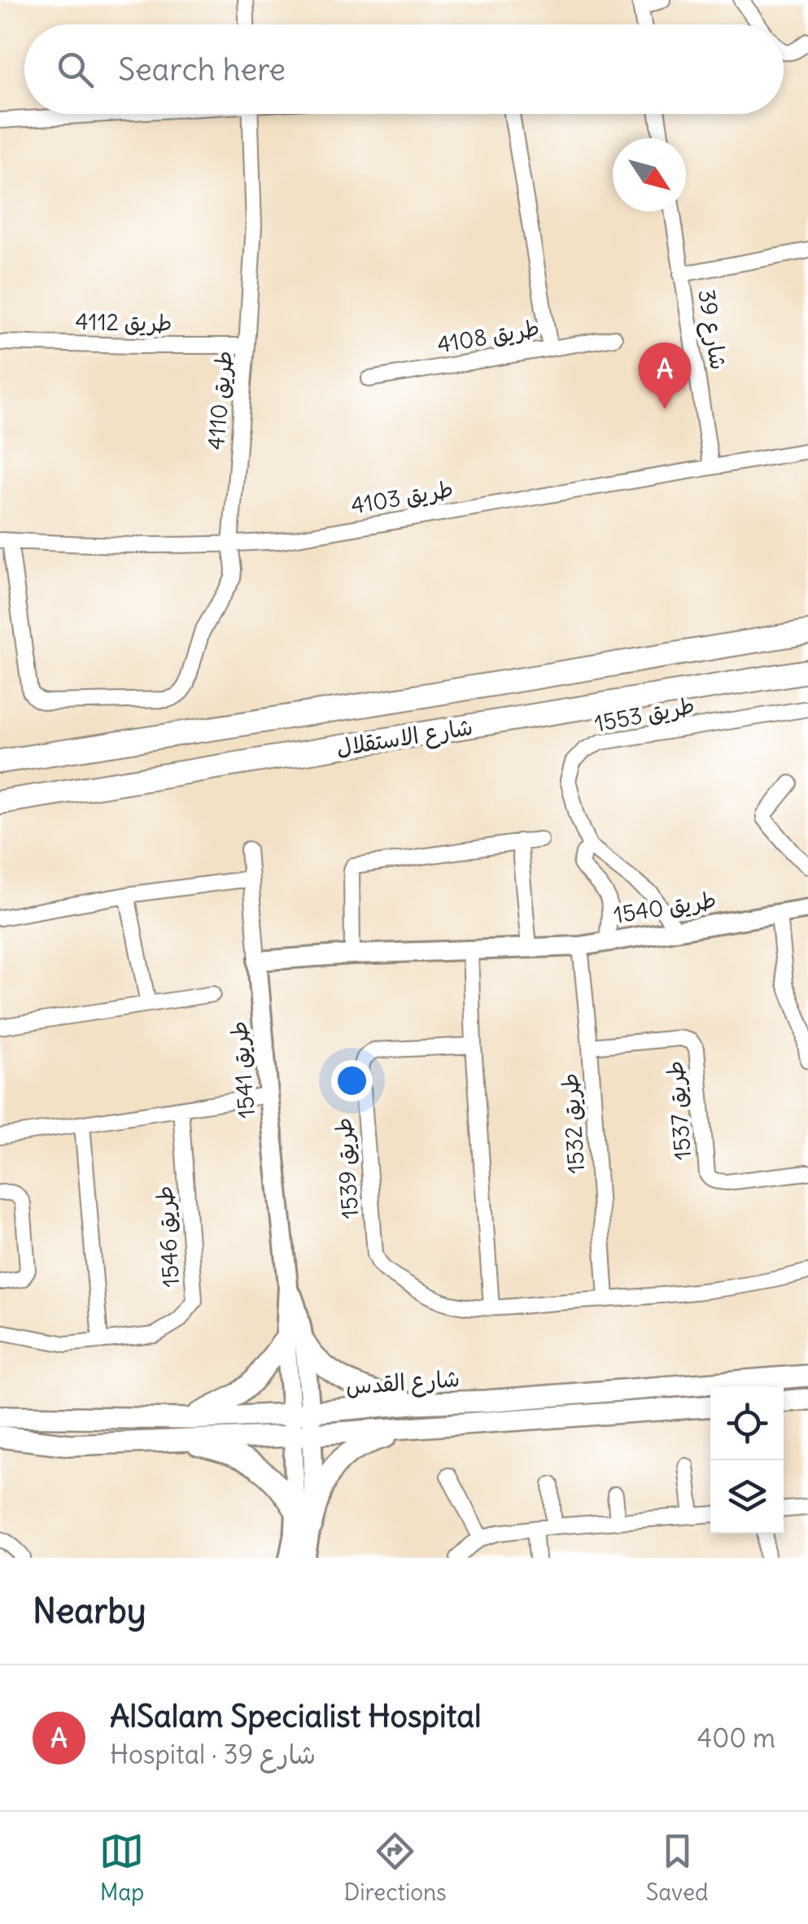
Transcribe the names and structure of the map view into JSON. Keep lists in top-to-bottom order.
{
  "streets": {
    "main road": ["شارع الاستقلال", "شارع القدس"],
    "street": [
      "طريق 4112",
      "شارع 39",
      "طريق 4108",
      "طريق 4110",
      "طريق 4103",
      "طريق 1553",
      "طريق 1540",
      "طريق 1541",
      "طريق 1537",
      "طريق 1532",
      "طريق 1539",
      "طريق 1546"
    ]
  },
  "crossings": [
    ["طريق 4112", "طريق 4110"],
    ["شارع 39", "طريق 4103"],
    ["طريق 4110", "طريق 4103"],
    ["طريق 1553", "طريق 1540"],
    ["طريق 1540", "طريق 1541"],
    ["طريق 1540", "طريق 1532"],
    ["طريق 1541", "شارع القدس"],
    ["طريق 1537", "طريق 1532"],
    ["طريق 1532", "طريق 1539"]
  ],
  "north": "bottom right",
  "page": {
    "search": "Search here",
    "pins": "A",
    "heading": "Nearby",
    "list": [
      {
        "mark": "A",
        "name": "AlSalam Specialist Hospital",
        "note": "Hospital · شارع 39",
        "value": "400 m"
      }
    ],
    "nav": ["Map", "Directions", "Saved"]
  }
}
